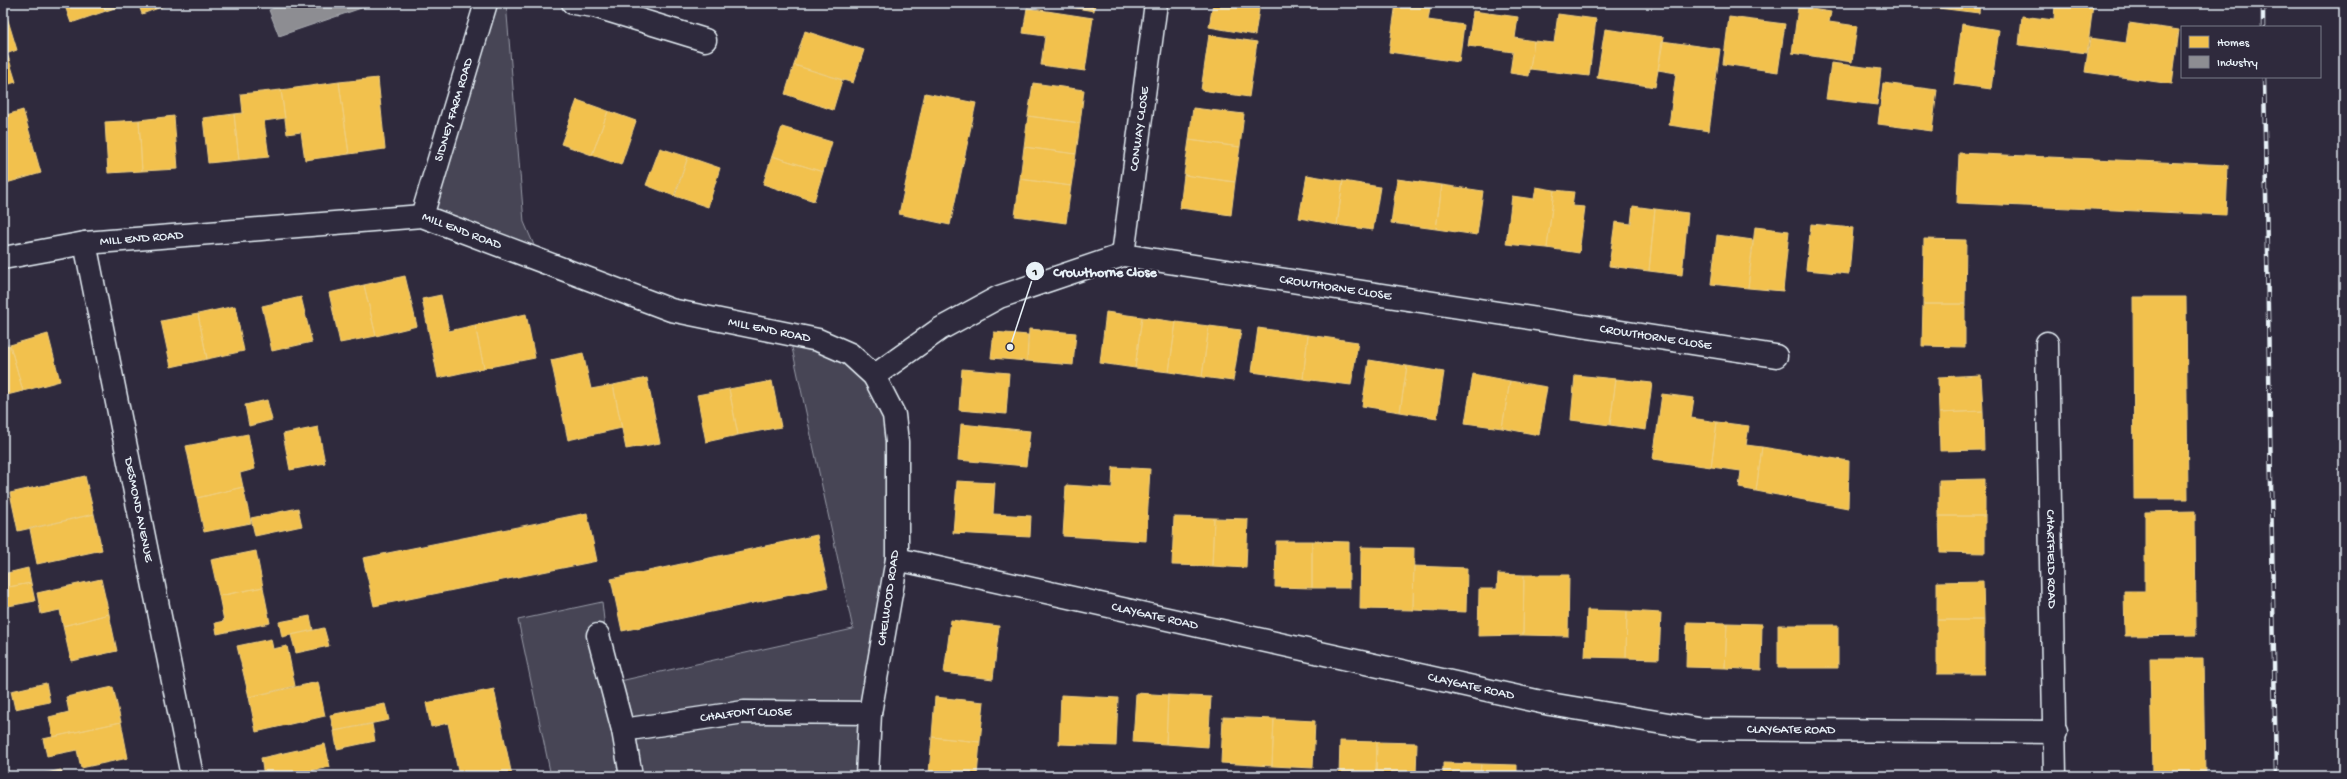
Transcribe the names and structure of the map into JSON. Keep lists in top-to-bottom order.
{
  "streets": {
    "street": [
      "SIDNEY FARM ROAD",
      "CONWAY CLOSE",
      "MILL END ROAD",
      "CROWTHORNE CLOSE",
      "DESMOND AVENUE",
      "CHARTFIELD ROAD",
      "CHELWOOD ROAD",
      "CLAYGATE ROAD",
      "CHALFONT CLOSE"
    ]
  },
  "crossings": [
    ["SIDNEY FARM ROAD", "MILL END ROAD"],
    ["CONWAY CLOSE", "CROWTHORNE CLOSE"],
    ["MILL END ROAD", "CROWTHORNE CLOSE"],
    ["MILL END ROAD", "DESMOND AVENUE"],
    ["MILL END ROAD", "CHELWOOD ROAD"],
    ["CROWTHORNE CLOSE", "CHELWOOD ROAD"],
    ["CHARTFIELD ROAD", "CLAYGATE ROAD"],
    ["CHELWOOD ROAD", "CLAYGATE ROAD"],
    ["CHELWOOD ROAD", "CHALFONT CLOSE"]
  ],
  "places": ["Crowthorne Close"],
  "legend": ["Homes", "Industry"]
}
